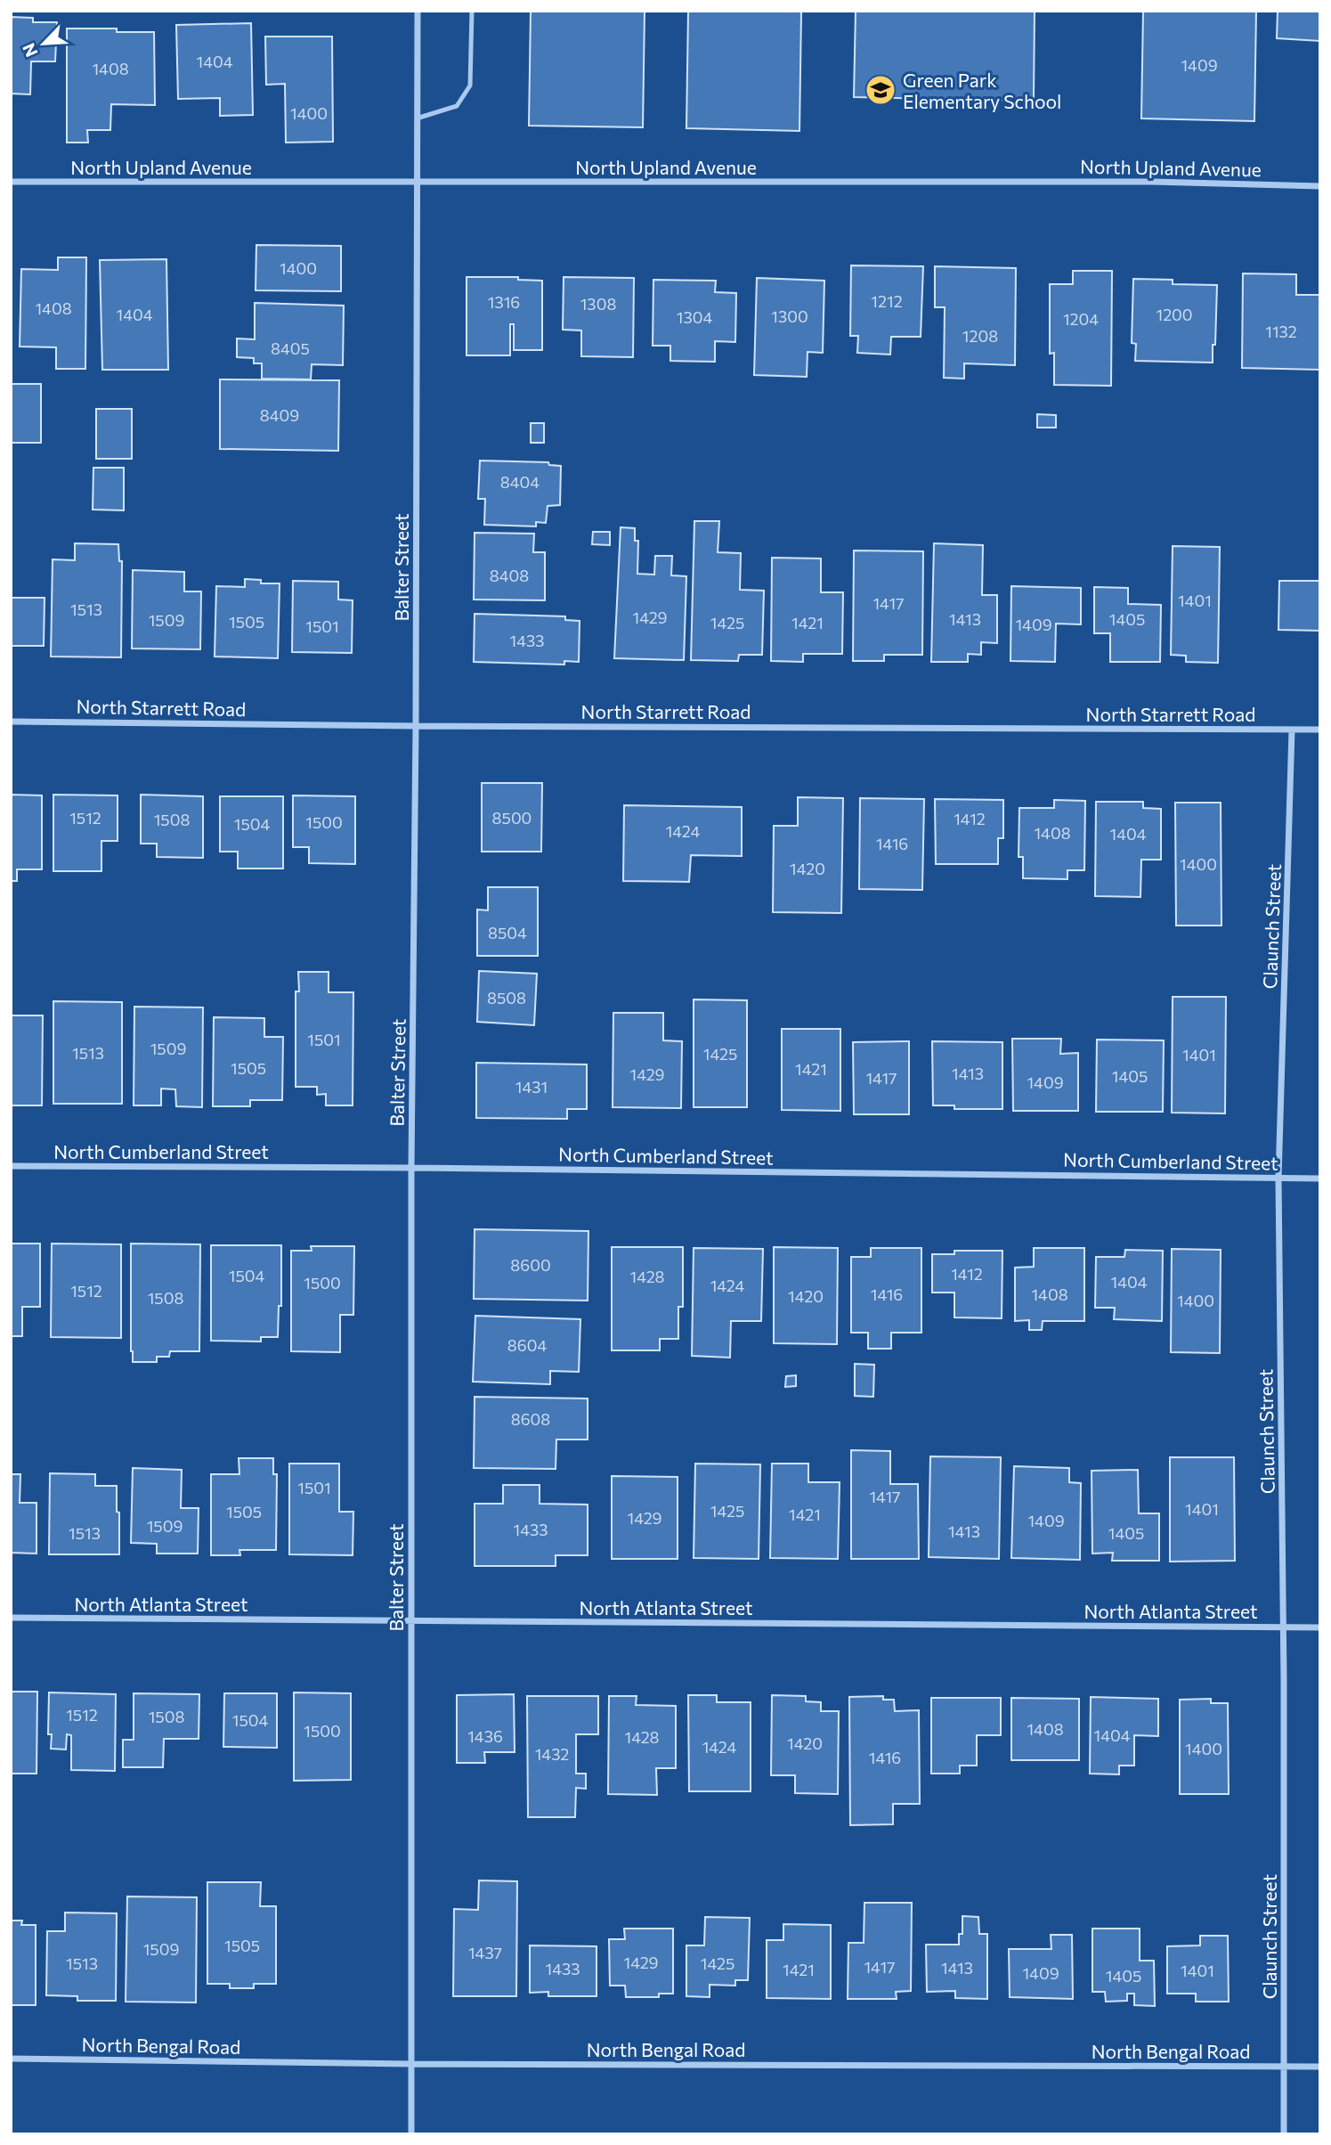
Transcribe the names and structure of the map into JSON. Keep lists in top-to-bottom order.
{
  "streets": {
    "street": [
      "North Upland Avenue",
      "Balter Street",
      "North Starrett Road",
      "Claunch Street",
      "North Cumberland Street",
      "North Atlanta Street",
      "North Bengal Road"
    ]
  },
  "crossings": [
    ["North Upland Avenue", "Balter Street"],
    ["Balter Street", "North Starrett Road"],
    ["Balter Street", "North Cumberland Street"],
    ["Balter Street", "North Atlanta Street"],
    ["Balter Street", "North Bengal Road"],
    ["North Starrett Road", "Claunch Street"],
    ["Claunch Street", "North Cumberland Street"],
    ["Claunch Street", "North Atlanta Street"],
    ["Claunch Street", "North Bengal Road"]
  ],
  "places": {
    "school or university": ["Green Park Elementary School"]
  },
  "house_numbers": [
    "1404",
    "1409",
    "1408",
    "1400",
    "1400",
    "1212",
    "1316",
    "1308",
    "1408",
    "1404",
    "1200",
    "1300",
    "1304",
    "1204",
    "1132",
    "1208",
    "8405",
    "8409",
    "8404",
    "8408",
    "1401",
    "1417",
    "1513",
    "1429",
    "1413",
    "1405",
    "1509",
    "1505",
    "1425",
    "1421",
    "1409",
    "1501",
    "1433",
    "1512",
    "8500",
    "1412",
    "1508",
    "1500",
    "1504",
    "1424",
    "1408",
    "1404",
    "1416",
    "1400",
    "1420",
    "8504",
    "8508",
    "1501",
    "1509",
    "1513",
    "1425",
    "1401",
    "1505",
    "1421",
    "1413",
    "1429",
    "1405",
    "1417",
    "1409",
    "1431",
    "8600",
    "1412",
    "1504",
    "1428",
    "1404",
    "1500",
    "1424",
    "1512",
    "1416",
    "1408",
    "1420",
    "1508",
    "1400",
    "8604",
    "8608",
    "1501",
    "1417",
    "1401",
    "1425",
    "1505",
    "1421",
    "1429",
    "1409",
    "1509",
    "1433",
    "1413",
    "1513",
    "1405",
    "1512",
    "1508",
    "1504",
    "1408",
    "1500",
    "1404",
    "1436",
    "1428",
    "1420",
    "1424",
    "1400",
    "1432",
    "1416",
    "1505",
    "1509",
    "1437",
    "1429",
    "1513",
    "1425",
    "1417",
    "1413",
    "1433",
    "1421",
    "1401",
    "1409",
    "1405"
  ],
  "north": "bottom left"
}
